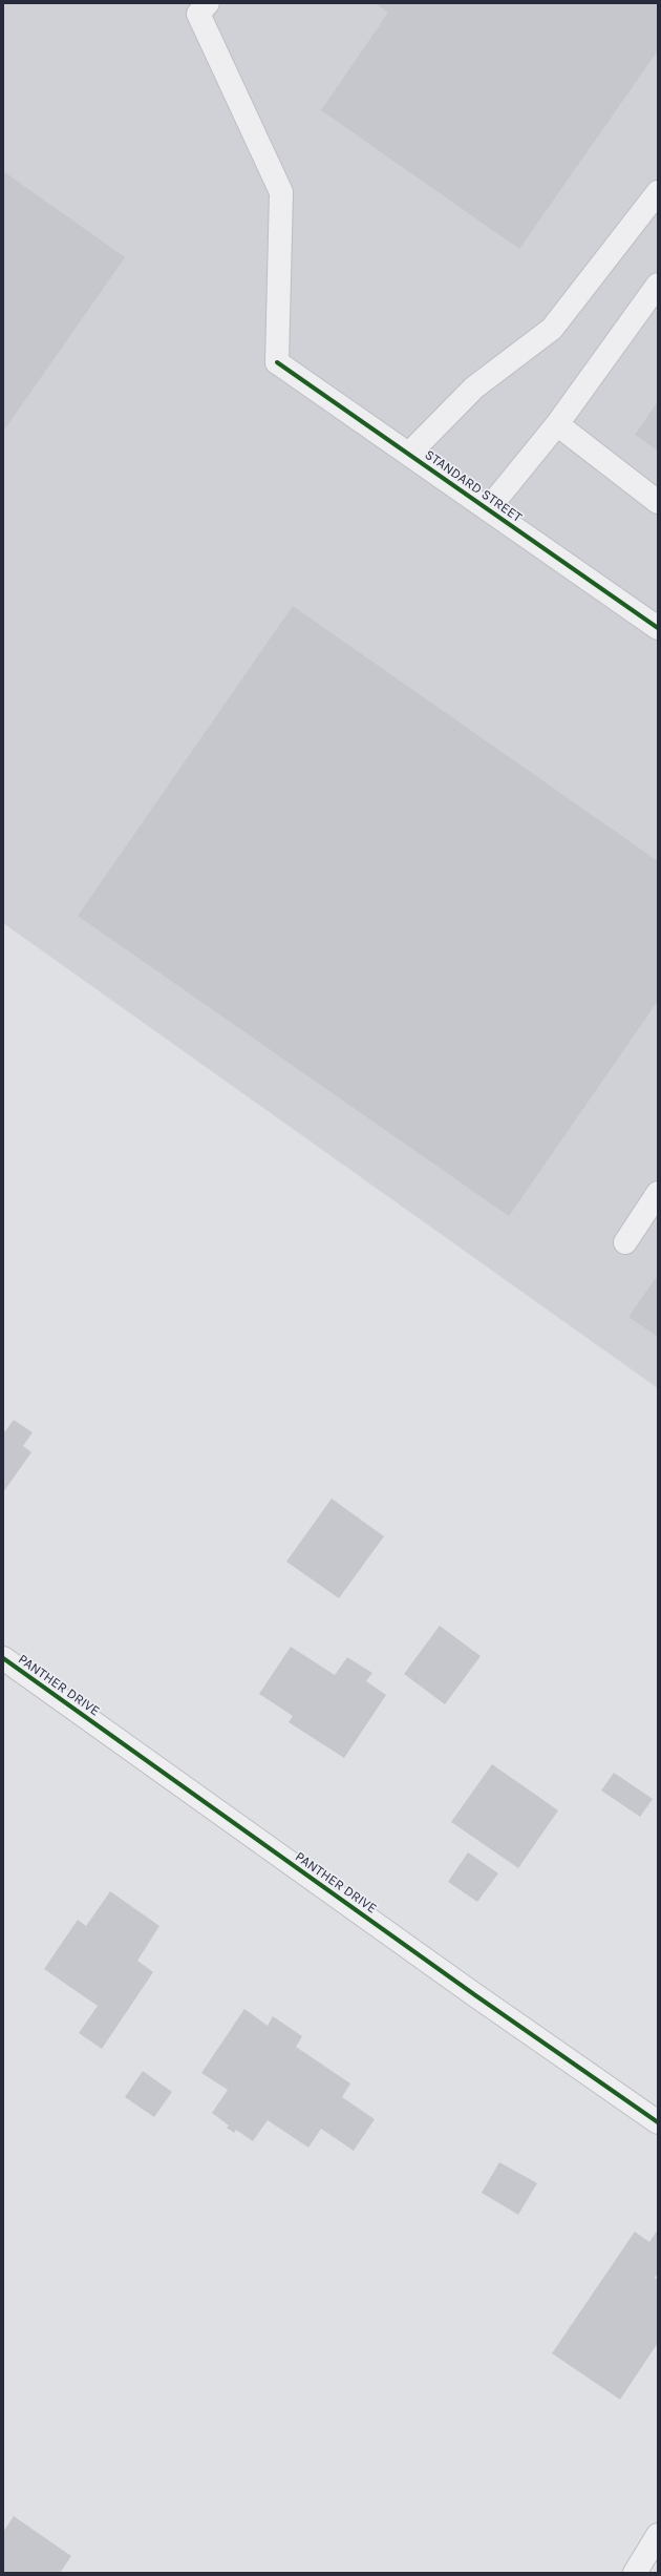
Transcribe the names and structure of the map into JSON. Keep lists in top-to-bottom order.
{
  "streets": {
    "street": ["STANDARD STREET", "PANTHER DRIVE"]
  }
}
